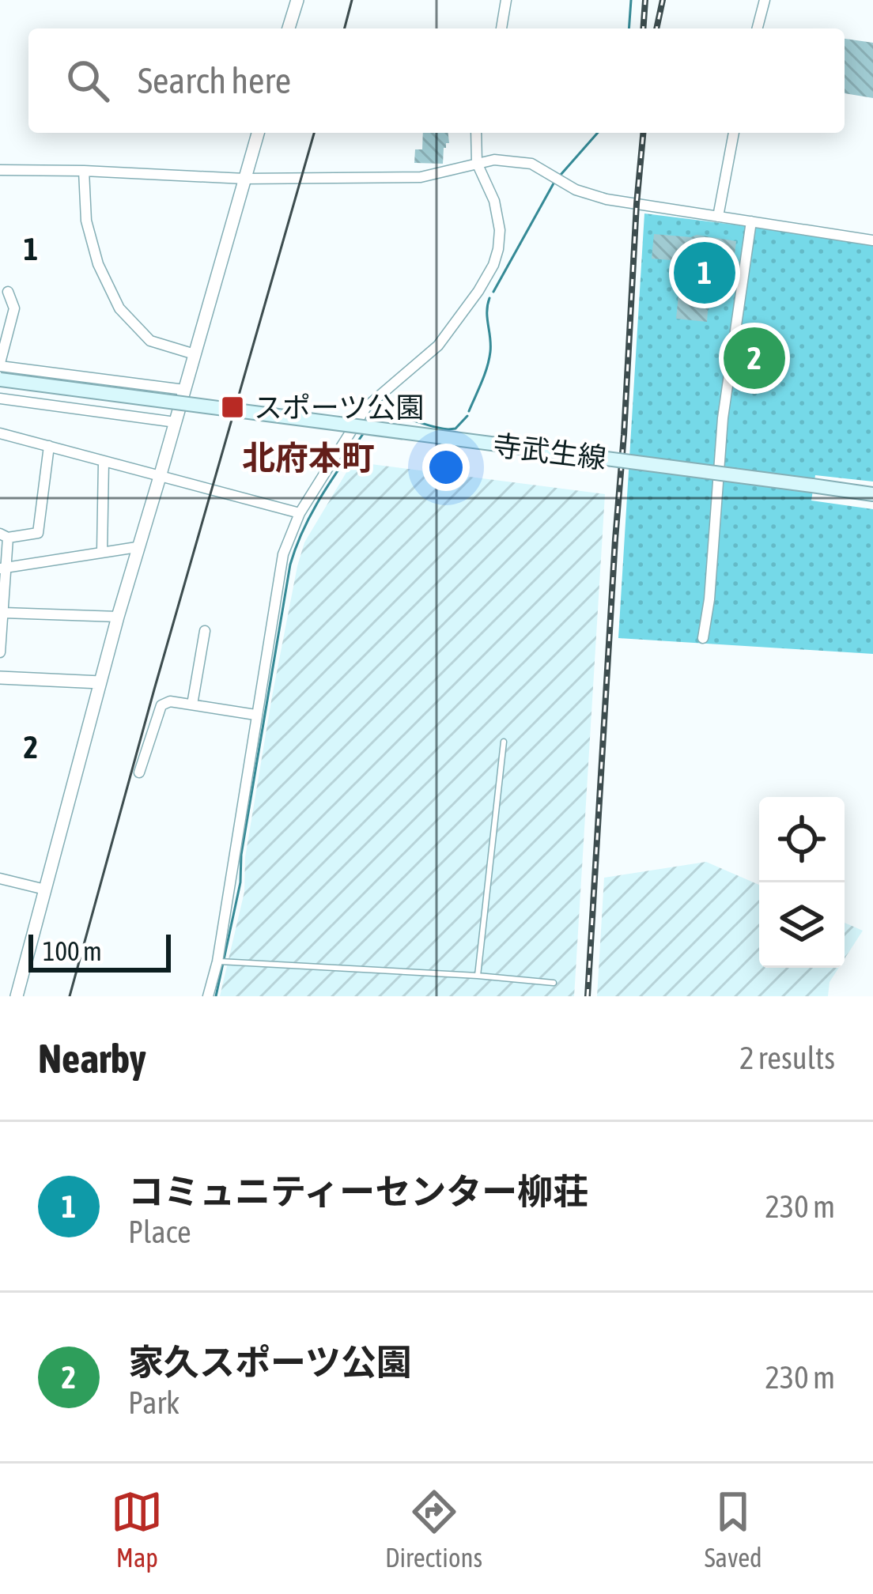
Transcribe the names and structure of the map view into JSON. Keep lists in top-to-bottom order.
{
  "streets": {
    "main road": ["寺武生線"]
  },
  "districts": ["北府本町"],
  "places": {
    "transit": ["スポーツ公園"]
  },
  "scale_bar": "100 m",
  "page": {
    "search": "Search here",
    "pins": ["1", "2"],
    "scale": "100 m",
    "heading": ["Nearby", "2 results"],
    "list": [
      {
        "mark": "1",
        "name": "コミュニティーセンター柳荘",
        "note": "Place",
        "value": "230 m"
      },
      {
        "mark": "2",
        "name": "家久スポーツ公園",
        "note": "Park",
        "value": "230 m"
      }
    ],
    "nav": ["Map", "Directions", "Saved"]
  },
  "grid": {
    "rows": ["1", "2"]
  }
}
